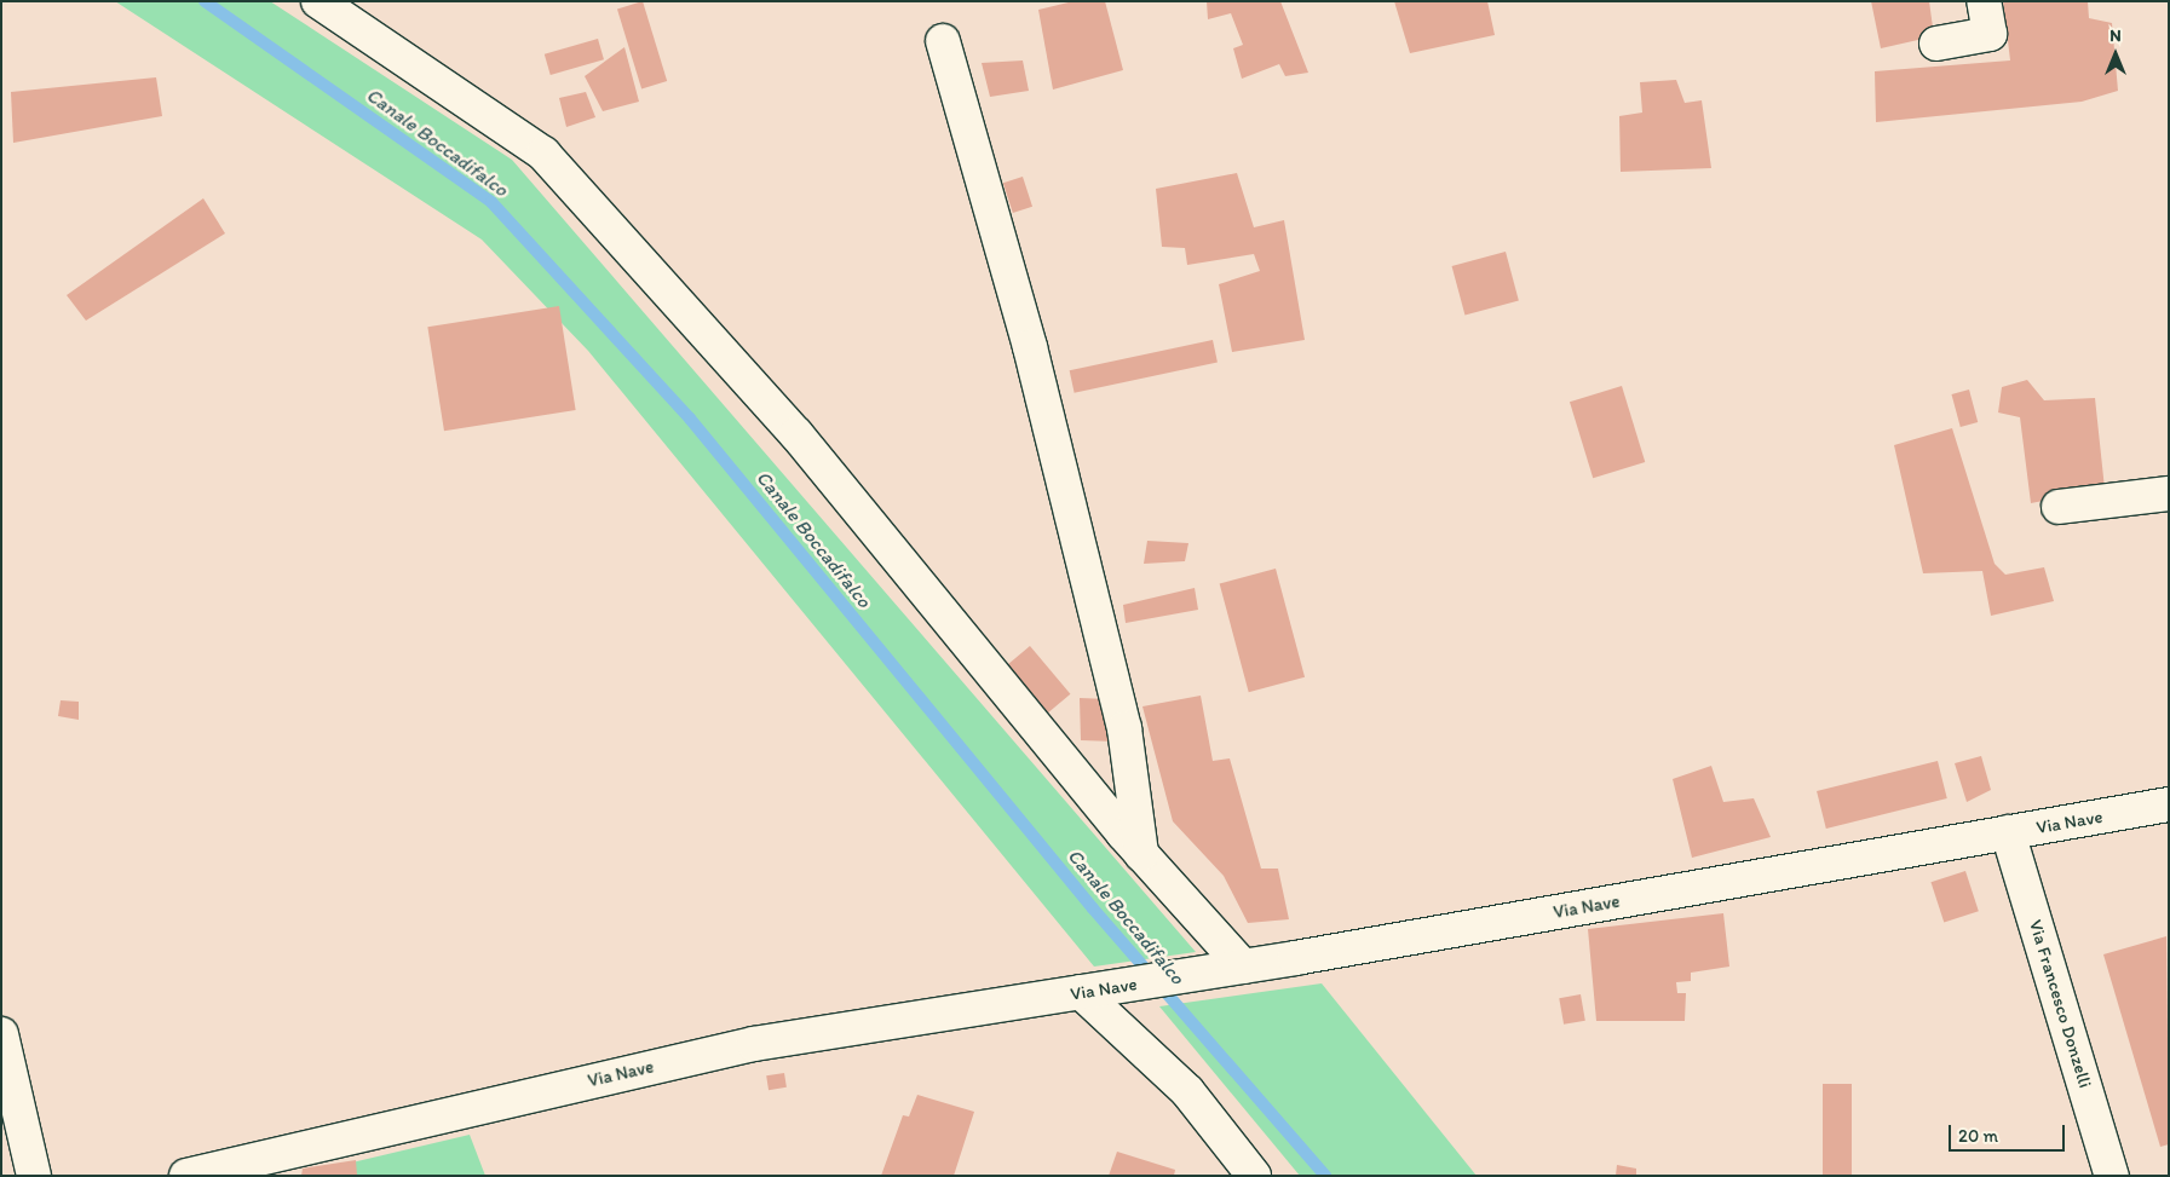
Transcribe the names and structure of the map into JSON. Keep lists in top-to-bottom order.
{
  "streets": {
    "street": ["Via Nave", "Via Francesco Donzelli"]
  },
  "crossings": [
    ["Via Nave", "Via Francesco Donzelli"]
  ],
  "water": ["Canale Boccadifalco"],
  "scale_bar": "20 m",
  "north": "top"
}
